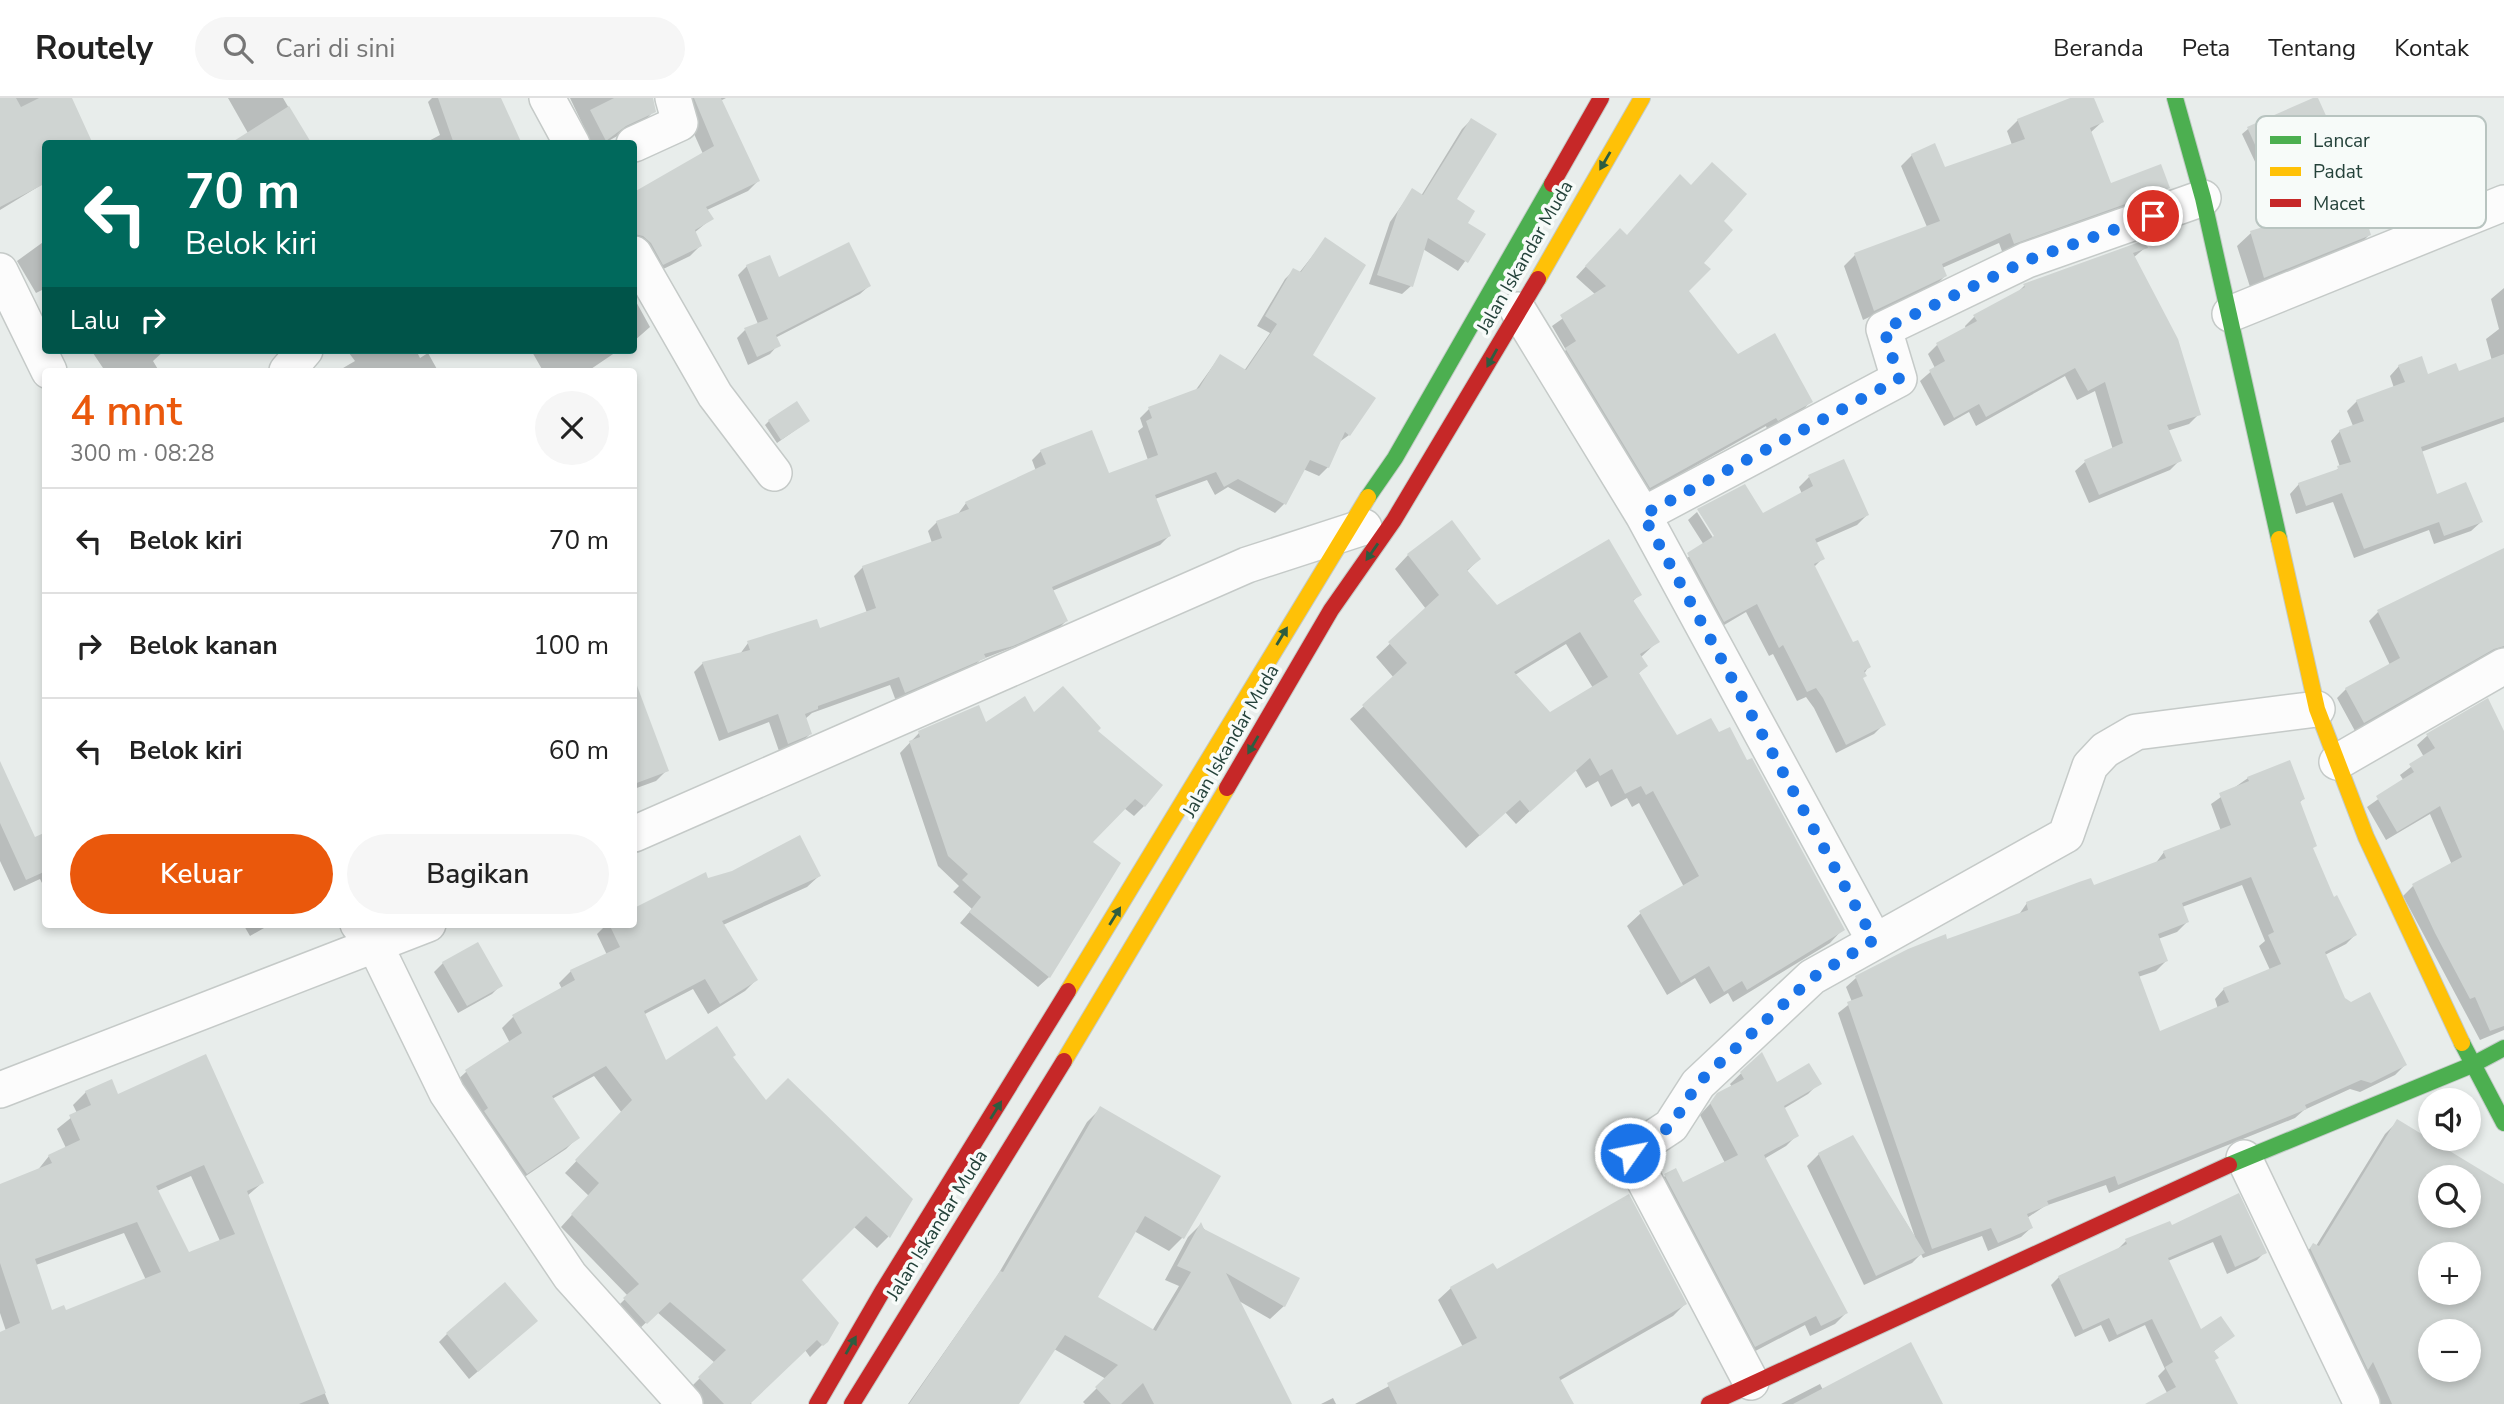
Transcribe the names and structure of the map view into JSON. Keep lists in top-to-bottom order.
{
  "streets": {
    "main road": ["Jalan Iskandar Muda"]
  },
  "legend": ["Lancar", "Padat", "Macet"],
  "page": {
    "header": "Routely",
    "search": "Cari di sini",
    "nav": [
      "Beranda",
      "Peta",
      "Tentang",
      "Kontak"
    ],
    "turn": ["70 m", "Belok kiri"],
    "then": "Lalu",
    "heading": ["4 mnt", "300 m · 08:28"],
    "list": [
      {
        "name": "Belok kiri",
        "value": "70 m"
      },
      {
        "name": "Belok kanan",
        "value": "100 m"
      },
      {
        "name": "Belok kiri",
        "value": "60 m"
      }
    ],
    "buttons": ["Keluar", "Bagikan"],
    "map_buttons": ["+", "−"]
  }
}
